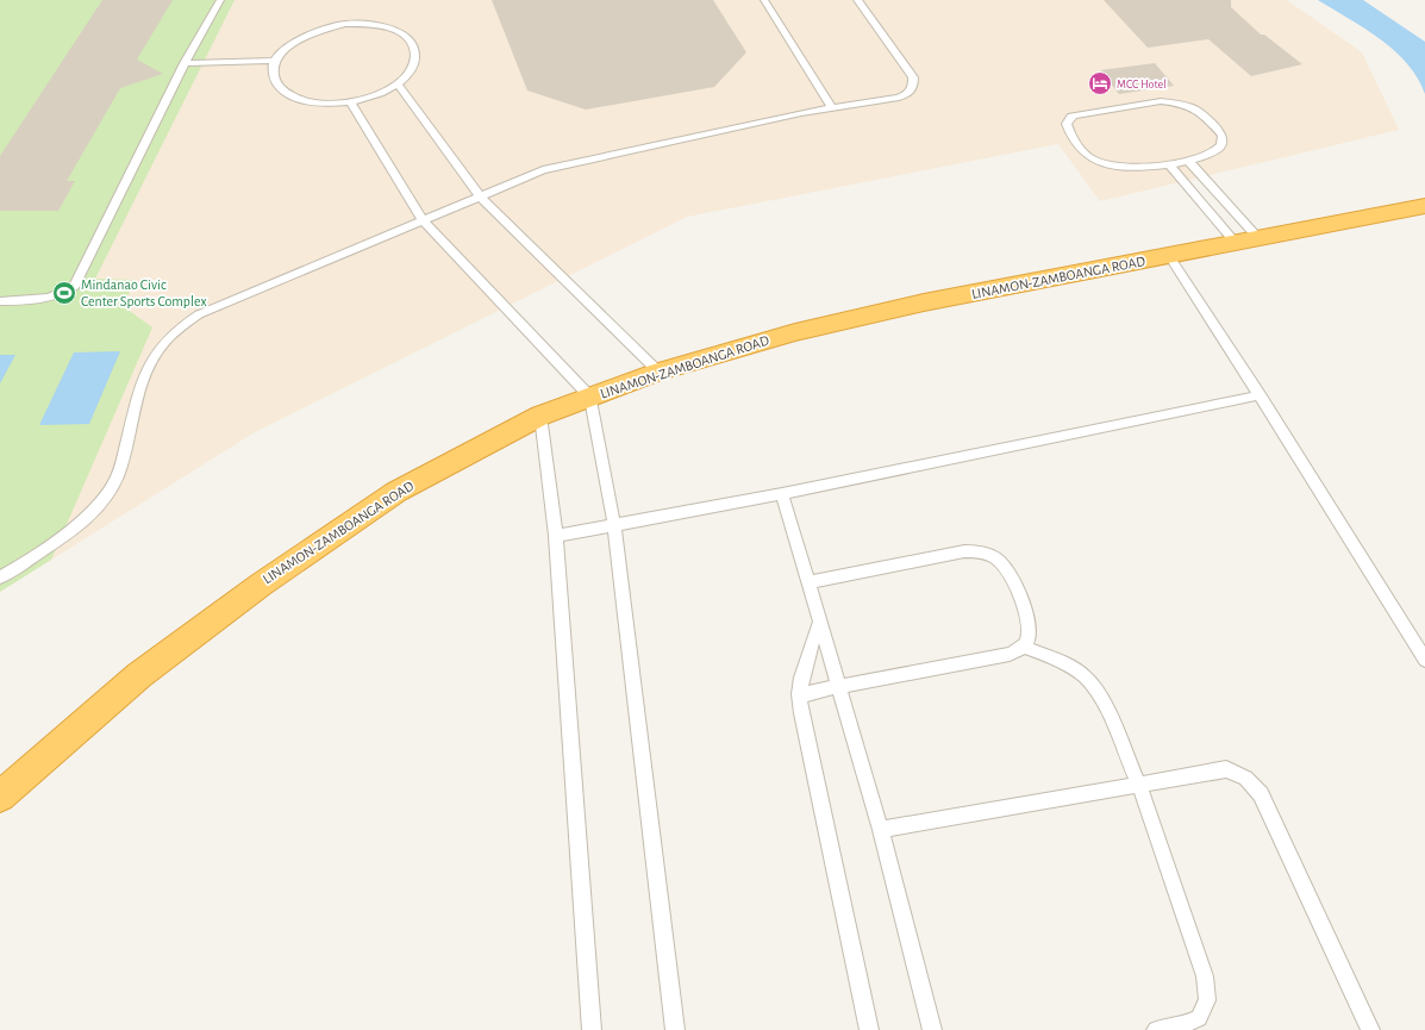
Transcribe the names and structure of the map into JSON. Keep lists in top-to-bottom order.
{
  "streets": {
    "highway": ["LINAMON-ZAMBOANGA ROAD"]
  },
  "places": {
    "hotel": ["MCC Hotel"],
    "sports": ["Mindanao Civic Center Sports Complex"]
  }
}
